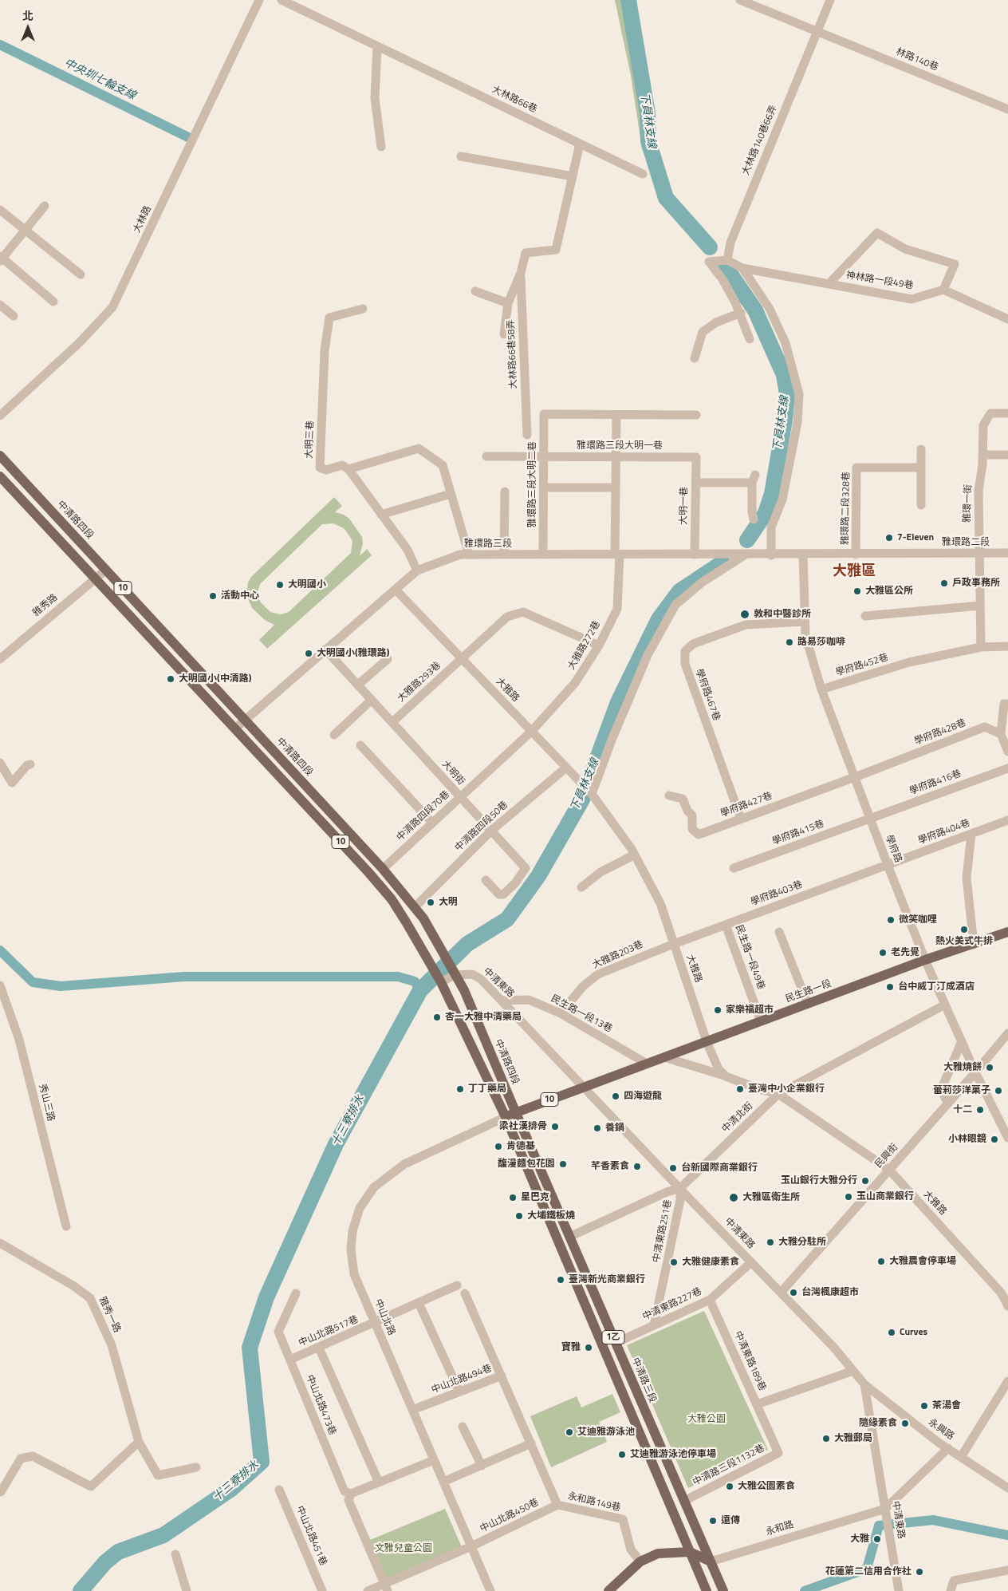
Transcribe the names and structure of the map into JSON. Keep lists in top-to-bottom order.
{
  "streets": {
    "main road": [
      "中清路四段",
      "10",
      "民生路一段",
      "1乙",
      "中清路三段"
    ],
    "street": [
      "林路140巷",
      "大林路66巷",
      "大林路140巷66弄",
      "大林路",
      "神林路一段49巷",
      "大林路66巷58弄",
      "大明三巷",
      "雅環路三段大明一巷",
      "雅環路三段大明二巷",
      "雅環一街",
      "大明一巷",
      "雅環路二段328巷",
      "雅環路二段",
      "雅環路三段",
      "雅秀路",
      "大雅路272巷",
      "學府路452巷",
      "大雅路293巷",
      "大雅路",
      "學府路467巷",
      "學府路428巷",
      "大明街",
      "學府路416巷",
      "學府路427巷",
      "中清路四段70巷",
      "中清路四段50巷",
      "學府路404巷",
      "學府路415巷",
      "學府路",
      "學府路403巷",
      "大雅路203巷",
      "民生路一段49巷",
      "中清東路",
      "民生路一段13巷",
      "秀山三路",
      "中清北街",
      "民興街",
      "中清東路251巷",
      "中清東路227巷",
      "雅秀一路",
      "中山北路",
      "中山北路517巷",
      "中清東路189巷",
      "中山北路494巷",
      "中山北路473巷",
      "永興路",
      "中清路三段1132巷",
      "永和路149巷",
      "中山北路450巷",
      "永和路",
      "中山北路451巷"
    ]
  },
  "crossings": [
    ["林路140巷", "大林路140巷66弄"],
    ["大林路66巷", "大林路66巷58弄"],
    ["雅環路三段大明一巷", "雅環路三段大明二巷"],
    ["雅環路三段大明一巷", "大明一巷"],
    ["雅環路三段大明二巷", "雅環路三段"],
    ["雅環一街", "雅環路二段"],
    ["雅環一街", "學府路452巷"],
    ["大明一巷", "雅環路三段"],
    ["雅環路二段328巷", "雅環路二段"],
    ["中清路四段", "雅環路三段"],
    ["中清路四段", "雅秀路"],
    ["中清路四段", "中清路四段70巷"],
    ["中清路四段", "中清路四段50巷"],
    ["中清路四段", "中清東路"],
    ["中清路四段", "民生路一段"],
    ["中清路四段", "中清路三段"],
    ["雅環路二段", "雅環路三段"],
    ["雅環路二段", "學府路"],
    ["雅環路三段", "10"],
    ["雅環路三段", "大雅路272巷"],
    ["雅環路三段", "大雅路"],
    ["雅環路三段", "大明街"],
    ["雅環路三段", "學府路"],
    ["10", "雅秀路"],
    ["10", "中清東路"],
    ["10", "民生路一段"],
    ["10", "中山北路"],
    ["10", "1乙"],
    ["大雅路272巷", "大雅路293巷"],
    ["大雅路272巷", "大雅路"],
    ["大雅路272巷", "中清路四段70巷"],
    ["學府路452巷", "學府路"],
    ["大雅路293巷", "大雅路"],
    ["大雅路293巷", "大明街"],
    ["大雅路", "中清路四段70巷"],
    ["大雅路", "中清路四段50巷"],
    ["大雅路", "學府路403巷"],
    ["大雅路", "大雅路203巷"],
    ["大雅路", "民生路一段"],
    ["大雅路", "中清北街"],
    ["大雅路", "民興街"],
    ["學府路467巷", "學府路427巷"],
    ["學府路467巷", "學府路"],
    ["學府路428巷", "學府路427巷"],
    ["學府路428巷", "學府路"],
    ["大明街", "中清路四段70巷"],
    ["大明街", "中清路四段50巷"],
    ["學府路416巷", "學府路415巷"],
    ["學府路416巷", "學府路"],
    ["學府路427巷", "學府路"],
    ["學府路404巷", "學府路"],
    ["學府路404巷", "學府路403巷"],
    ["學府路415巷", "學府路"],
    ["學府路", "學府路403巷"],
    ["學府路", "民生路一段"],
    ["學府路", "中清北街"],
    ["學府路", "民興街"],
    ["學府路403巷", "大雅路203巷"],
    ["學府路403巷", "民生路一段49巷"],
    ["大雅路203巷", "民生路一段13巷"],
    ["民生路一段49巷", "民生路一段"],
    ["中清東路", "民生路一段"],
    ["中清東路", "民生路一段13巷"],
    ["中清東路", "中清北街"],
    ["中清東路", "民興街"],
    ["中清東路", "中清東路251巷"],
    ["中清東路", "中清東路227巷"],
    ["中清東路", "中清東路189巷"],
    ["中清東路", "永興路"],
    ["中清東路", "永和路"],
    ["民生路一段", "民生路一段13巷"],
    ["民生路一段", "中山北路"],
    ["民生路一段", "1乙"],
    ["民生路一段", "中清路三段"],
    ["中清北街", "中清東路251巷"],
    ["中清北街", "中清路三段"],
    ["中清東路251巷", "中清東路227巷"],
    ["中清東路227巷", "中清東路189巷"],
    ["中清東路227巷", "中清路三段"],
    ["中山北路", "中山北路517巷"],
    ["中山北路", "1乙"],
    ["中山北路", "中山北路494巷"],
    ["中山北路", "中山北路450巷"],
    ["中山北路517巷", "中山北路473巷"],
    ["中清東路189巷", "中清路三段1132巷"],
    ["中山北路494巷", "永和路149巷"],
    ["中清路三段", "中清路三段1132巷"],
    ["中清路三段", "永和路"],
    ["永興路", "永和路"],
    ["永和路149巷", "中山北路450巷"]
  ],
  "districts": ["大雅區"],
  "water": ["中央圳七輪支線", "下員林支線", "十三寮排水"],
  "parks": ["大雅公園", "文雅兒童公園"],
  "places": [
    "7-Eleven",
    "戶政事務所",
    "大明國小",
    "大雅區公所",
    "活動中心",
    "敦和中醫診所",
    "路易莎咖啡",
    "大明國小(雅環路)",
    "大明國小(中清路)",
    "大明",
    "微笑咖哩",
    "熱火美式牛排",
    "老先覺",
    "台中威丁汀成酒店",
    "家樂福超市",
    "杏一大雅中清藥局",
    "大雅燒餅",
    "丁丁藥局",
    "臺灣中小企業銀行",
    "蕾莉莎洋菓子",
    "四海遊龍",
    "十二",
    "梁社漢排骨",
    "養鍋",
    "小林眼鏡",
    "肯德基",
    "馥漫麵包花園",
    "芊香素食",
    "台新國際商業銀行",
    "玉山銀行大雅分行",
    "玉山商業銀行",
    "星巴克",
    "大雅區衛生所",
    "大埔鐵板燒",
    "大雅分駐所",
    "大雅農會停車場",
    "大雅健康素食",
    "臺灣新光商業銀行",
    "台灣楓康超市",
    "Curves",
    "寶雅",
    "茶湯會",
    "隨緣素食",
    "艾迪雅游泳池",
    "大雅郵局",
    "艾迪雅游泳池停車場",
    "大雅公園素食",
    "遠傳",
    "大雅",
    "花蓮第二信用合作社"
  ],
  "north": "top"
}
